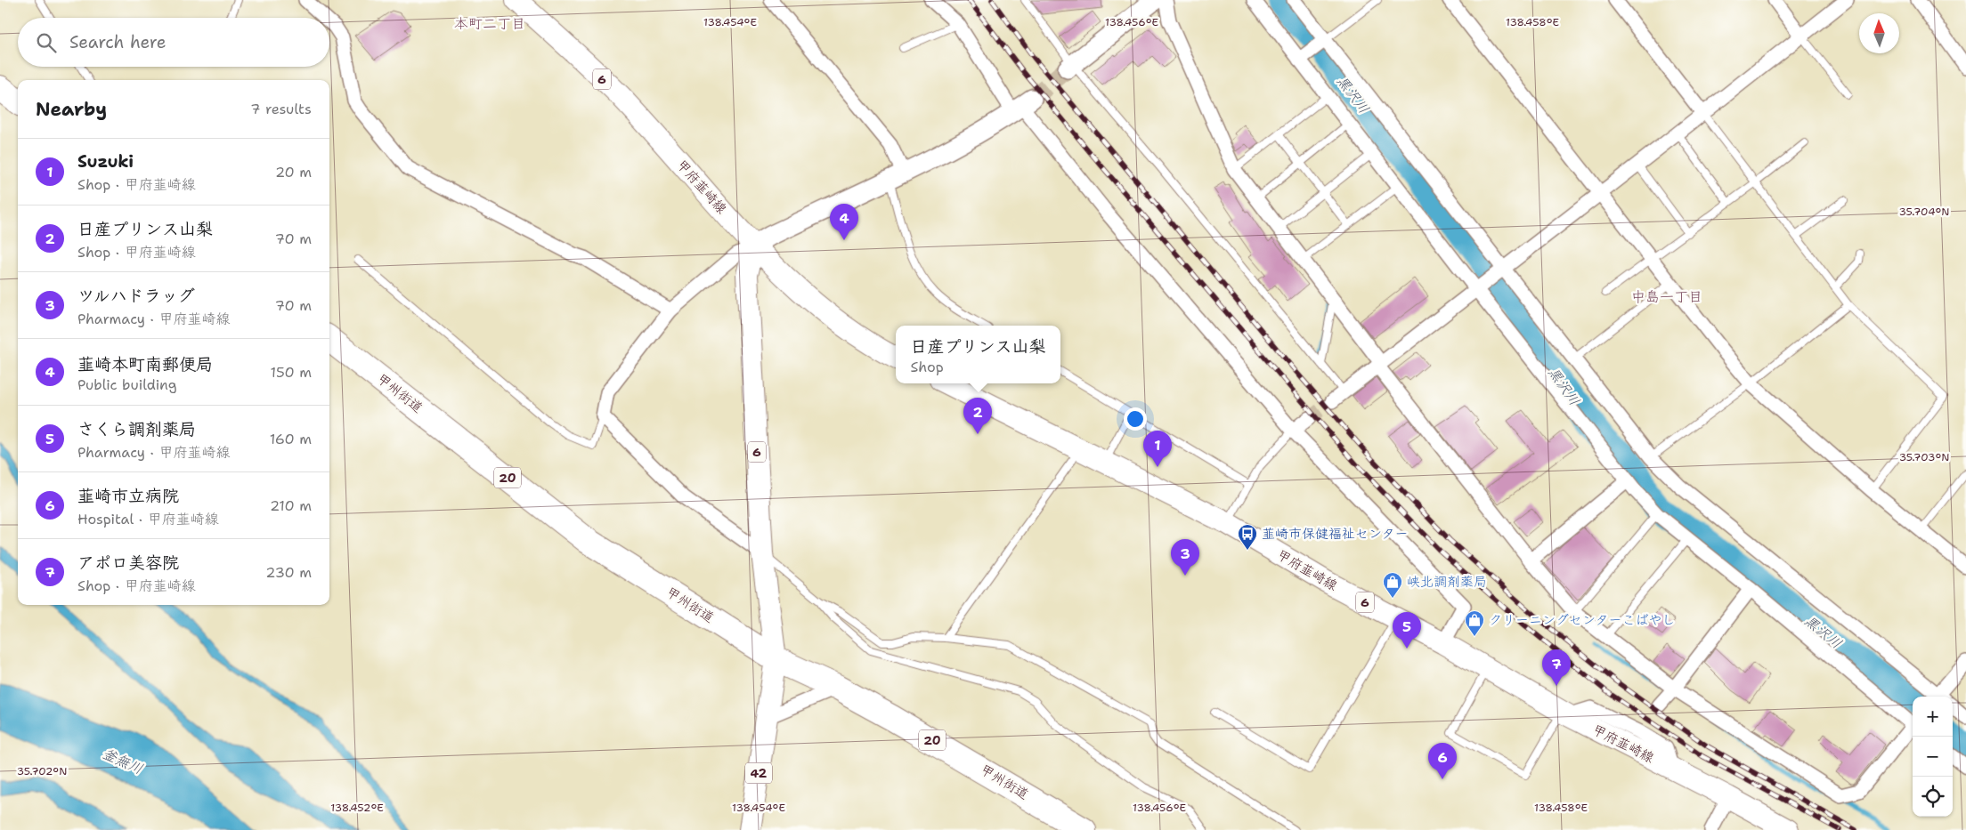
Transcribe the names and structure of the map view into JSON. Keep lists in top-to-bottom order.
{
  "streets": {
    "highway": ["甲州街道", "20"],
    "main road": ["6", "甲府韮崎線", "42"]
  },
  "crossings": [
    ["6", "甲府韮崎線"],
    ["6", "甲州街道"],
    ["6", "42"],
    ["甲州街道", "42"]
  ],
  "districts": ["本町二丁目", "中島一丁目"],
  "water": ["黒沢川", "釜無川"],
  "places": {
    "bus stop": ["韮崎市保健福祉センター"],
    "shop": ["峡北調剤薬局", "クリーニングセンターこばやし"]
  },
  "north": "top",
  "page": {
    "search": "Search here",
    "heading": ["Nearby", "7 results"],
    "list": [
      {
        "mark": "1",
        "name": "Suzuki",
        "note": "Shop · 甲府韮崎線",
        "value": "20 m"
      },
      {
        "mark": "2",
        "name": "日産プリンス山梨",
        "note": "Shop · 甲府韮崎線",
        "value": "70 m"
      },
      {
        "mark": "3",
        "name": "ツルハドラッグ",
        "note": "Pharmacy · 甲府韮崎線",
        "value": "70 m"
      },
      {
        "mark": "4",
        "name": "韮崎本町南郵便局",
        "note": "Public building",
        "value": "150 m"
      },
      {
        "mark": "5",
        "name": "さくら調剤薬局",
        "note": "Pharmacy · 甲府韮崎線",
        "value": "160 m"
      },
      {
        "mark": "6",
        "name": "韮崎市立病院",
        "note": "Hospital · 甲府韮崎線",
        "value": "210 m"
      },
      {
        "mark": "7",
        "name": "アポロ美容院",
        "note": "Shop · 甲府韮崎線",
        "value": "230 m"
      }
    ],
    "pins": [
      "4",
      "2",
      "1",
      "3",
      "5",
      "7",
      "6"
    ],
    "popup": ["日産プリンス山梨", "Shop"],
    "map_buttons": ["+", "−"]
  },
  "coordinates": [
    "138.454°E",
    "138.456°E",
    "138.458°E",
    "35.704°N",
    "35.703°N",
    "35.702°N",
    "138.452°E"
  ]
}
